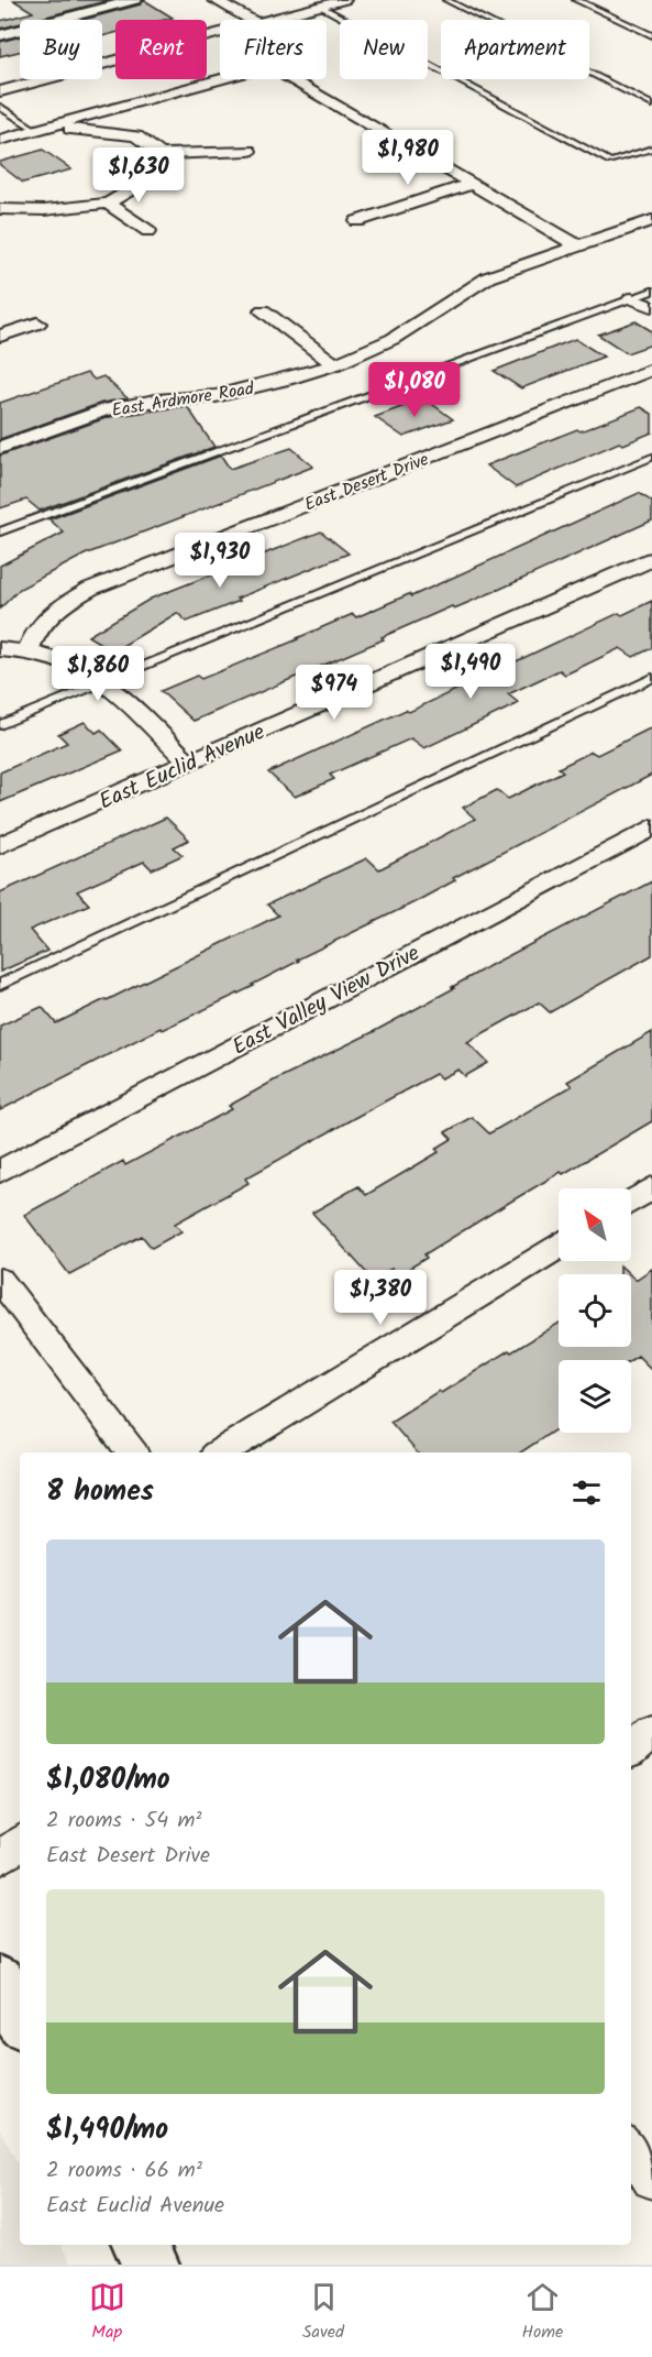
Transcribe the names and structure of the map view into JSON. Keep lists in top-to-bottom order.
{
  "streets": {
    "street": [
      "East Ardmore Road",
      "East Desert Drive",
      "East Euclid Avenue",
      "East Valley View Drive"
    ]
  },
  "north": "top left",
  "page": {
    "chip": [
      "Buy",
      "Rent",
      "Filters",
      "New",
      "Apartment"
    ],
    "price": [
      "$1,980",
      "$1,630",
      "$1,080",
      "$1,930",
      "$1,490",
      "$1,860",
      "$974",
      "$1,380"
    ],
    "heading": "8 homes",
    "list": [
      {
        "name": "$1,080/mo",
        "note": "2 rooms · 54 m² · East Desert Drive"
      },
      {
        "name": "$1,490/mo",
        "note": "2 rooms · 66 m² · East Euclid Avenue"
      }
    ],
    "tabs": ["Map", "Saved", "Home"]
  }
}
